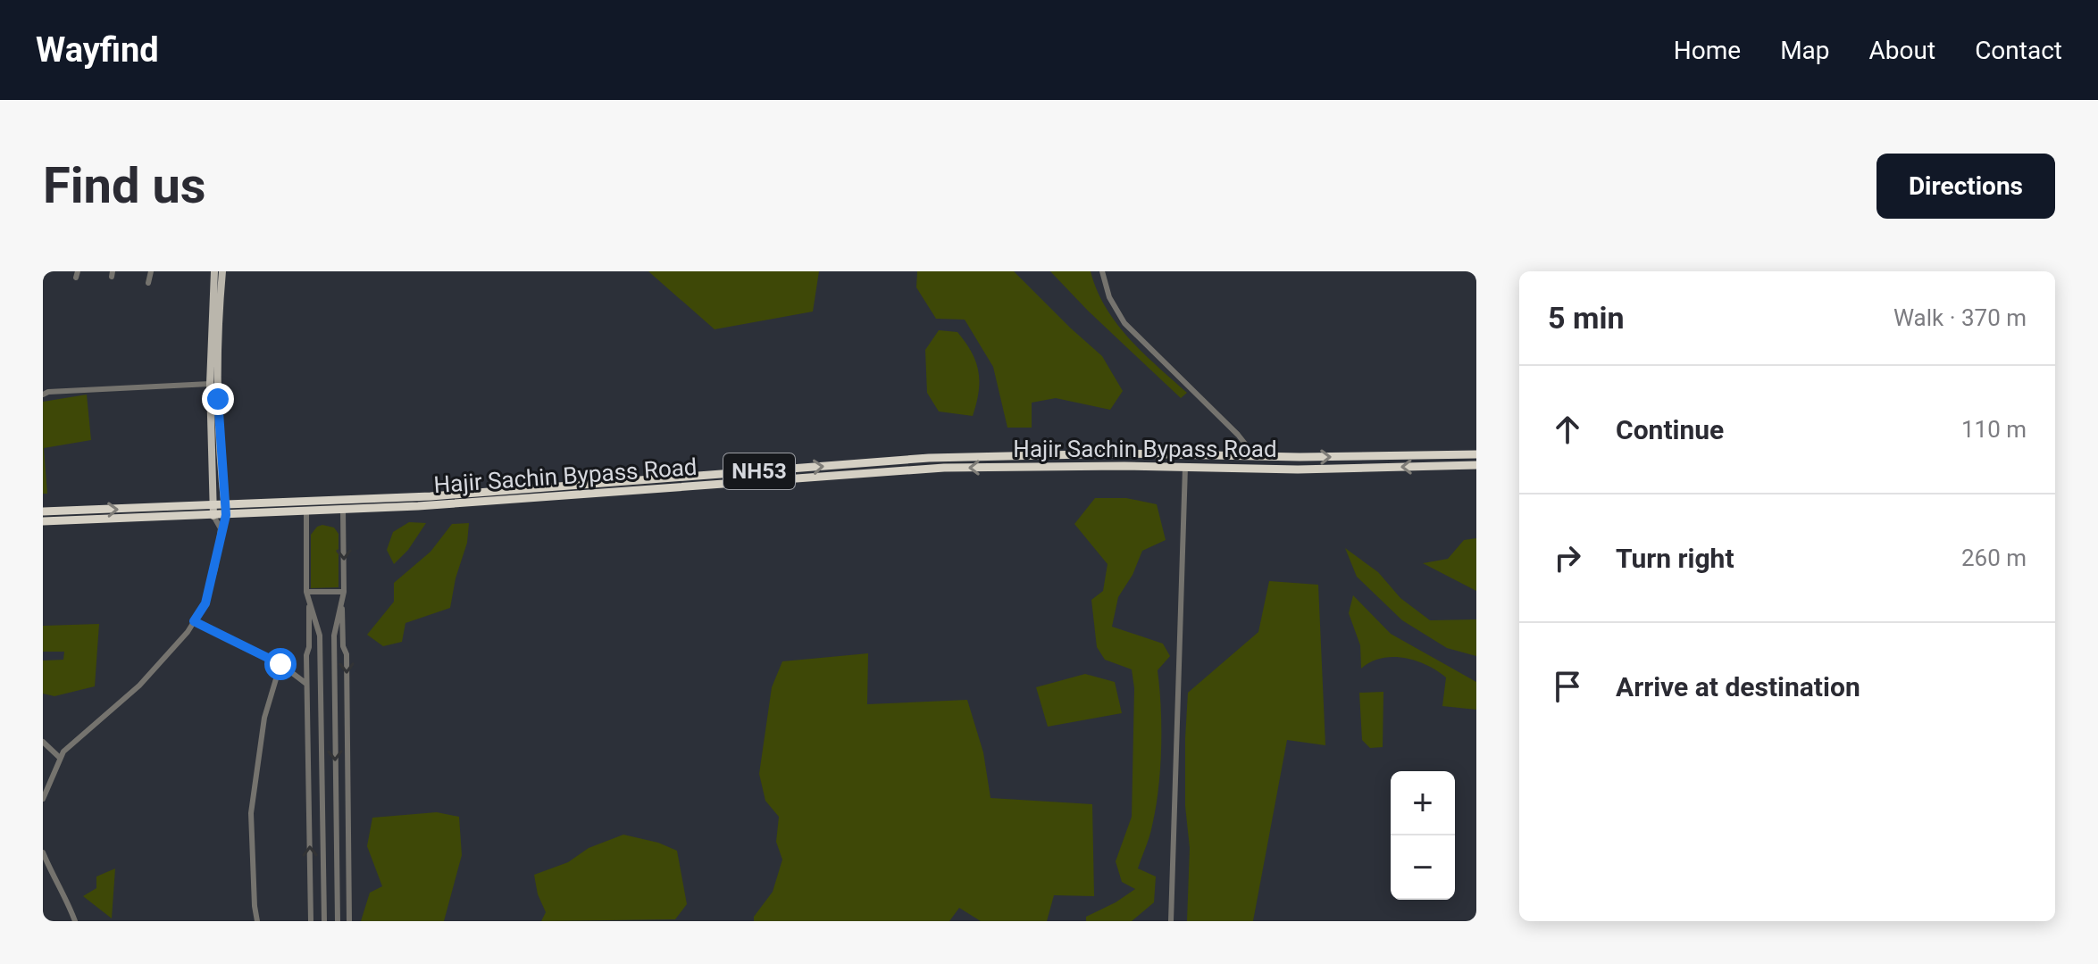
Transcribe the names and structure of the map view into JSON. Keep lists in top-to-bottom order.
{
  "streets": {
    "highway": ["Hajir Sachin Bypass Road", "NH53"]
  },
  "crossings": [
    ["Hajir Sachin Bypass Road", "NH53"]
  ],
  "page": {
    "header": "Wayfind",
    "nav": [
      "Home",
      "Map",
      "About",
      "Contact"
    ],
    "buttons": "Directions",
    "title": "Find us",
    "heading": ["5 min", "Walk · 370 m"],
    "list": [
      ["Continue", "110 m"],
      ["Turn right", "260 m"],
      "Arrive at destination"
    ],
    "map_buttons": ["+", "−"]
  }
}
